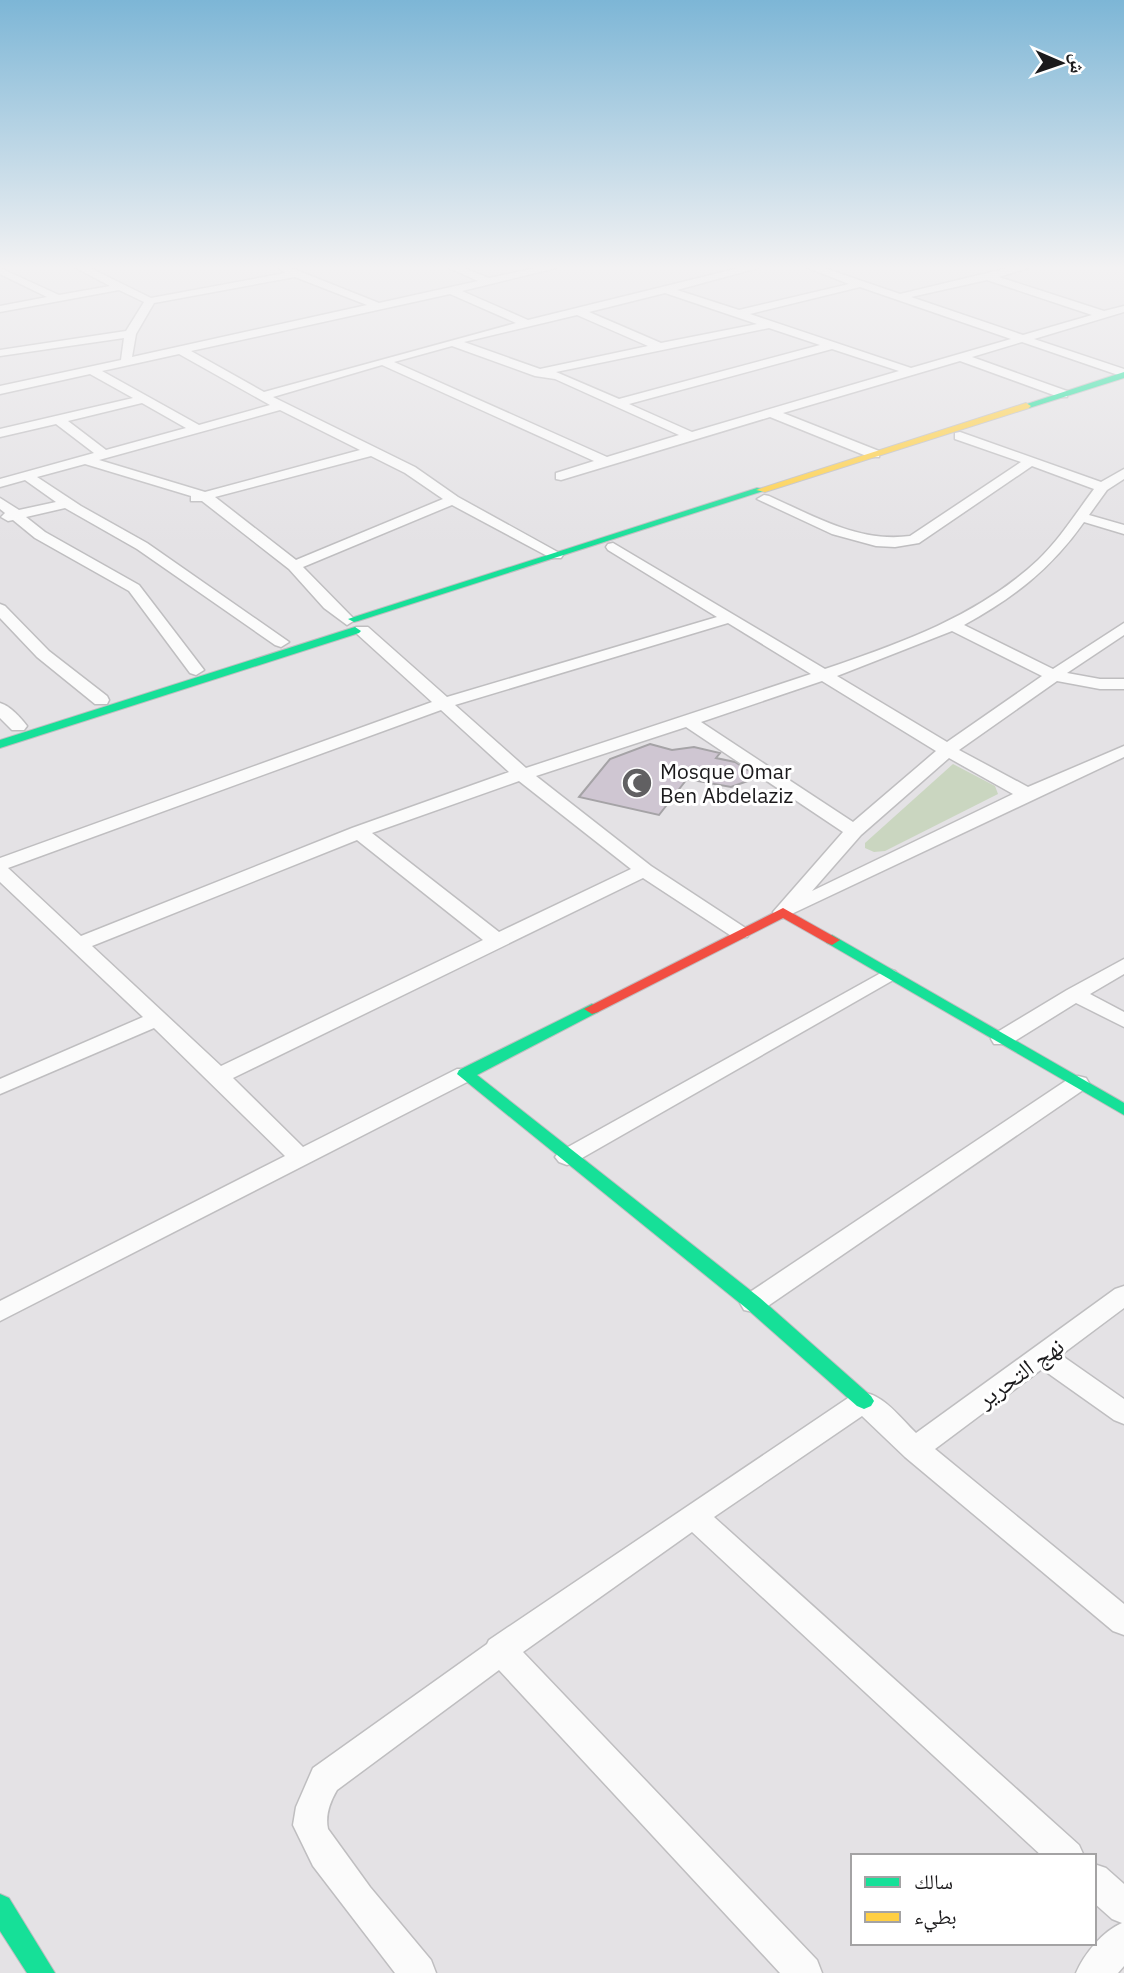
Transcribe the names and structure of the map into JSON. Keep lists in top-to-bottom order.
{
  "streets": {
    "street": ["نهج التحرير"]
  },
  "places": {
    "mosque": ["Mosque Omar Ben Abdelaziz"]
  },
  "legend": ["سالك", "بطيء"],
  "north": "right"
}
